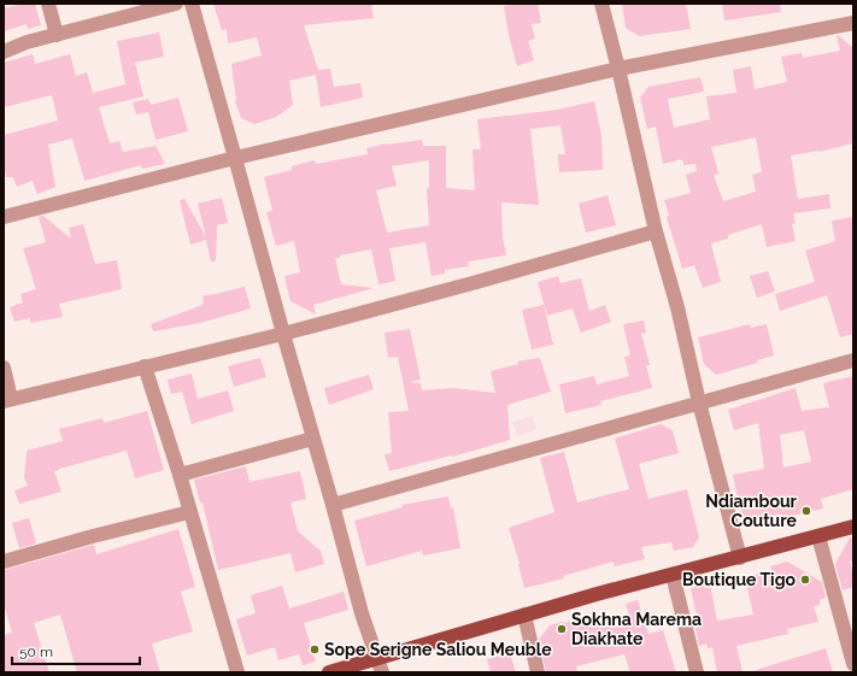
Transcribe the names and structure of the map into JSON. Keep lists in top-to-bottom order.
{
  "places": [
    "Ndiambour Couture",
    "Boutique Tigo",
    "Sokhna Marema Diakhate",
    "Sope Serigne Saliou Meuble"
  ],
  "scale_bar": "50 m"
}
